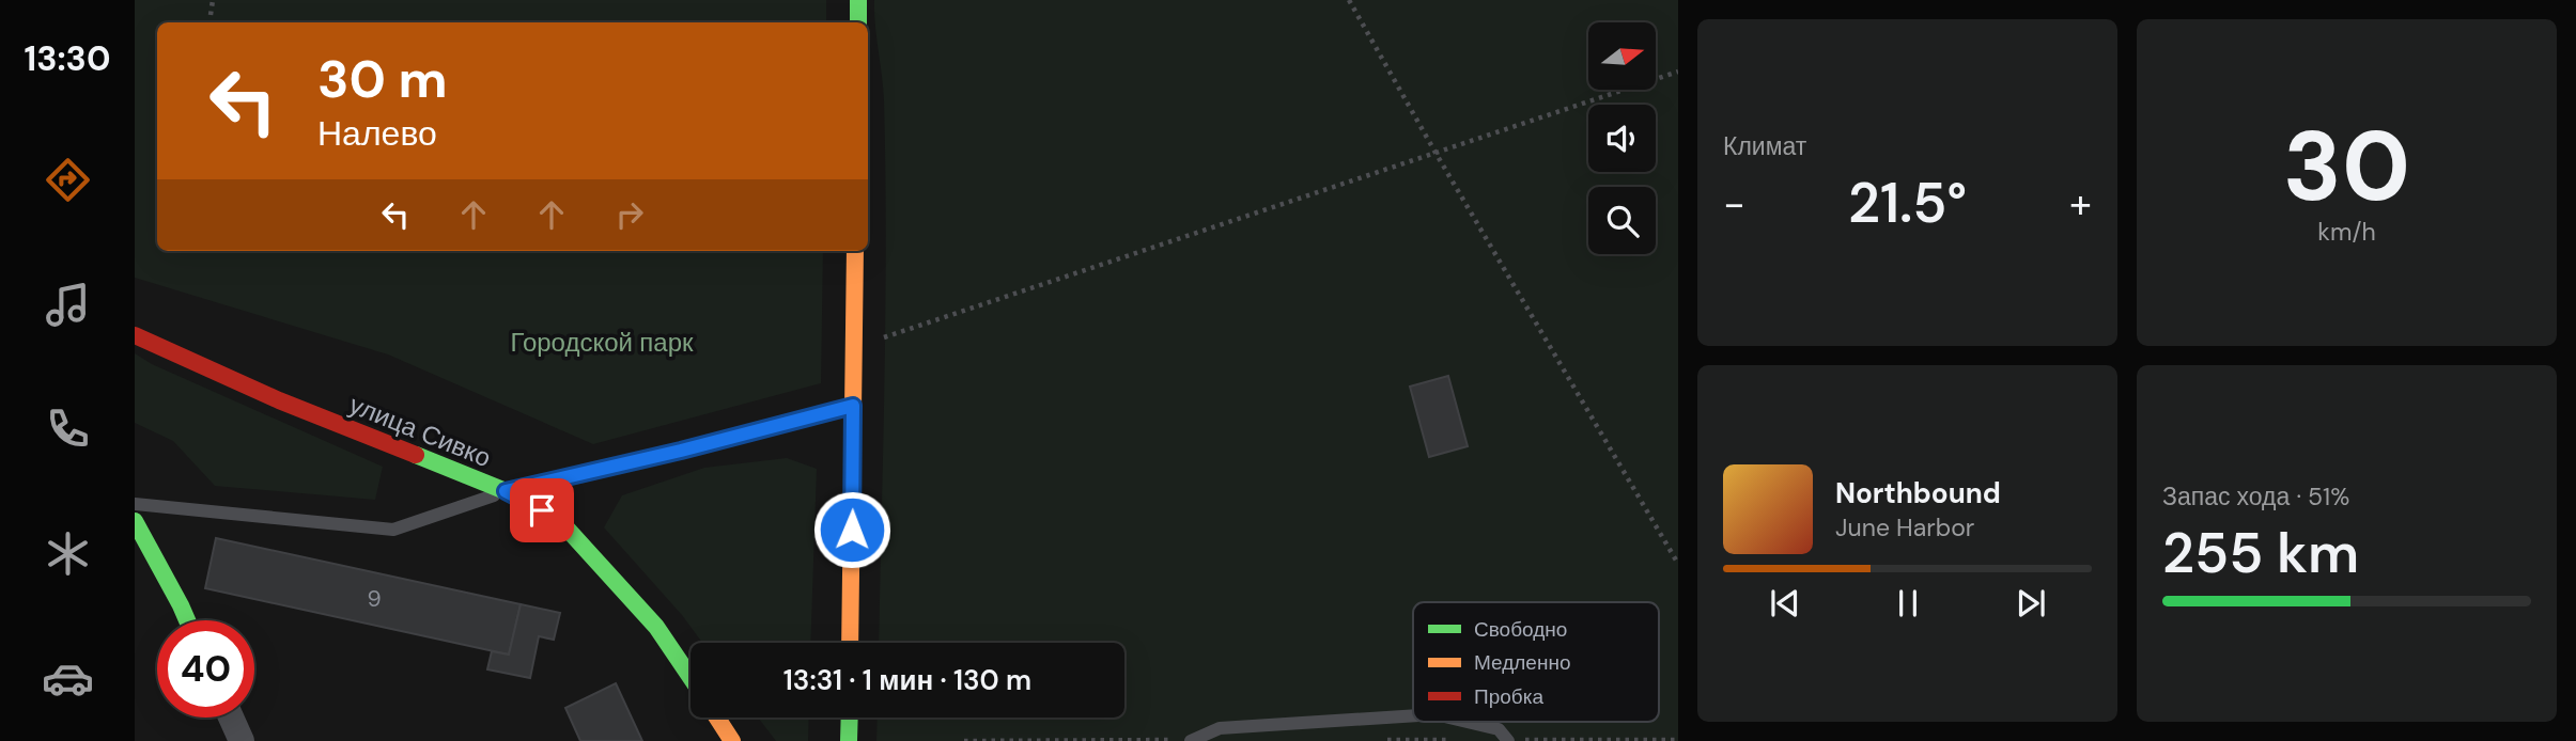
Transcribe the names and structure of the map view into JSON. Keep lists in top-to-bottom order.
{
  "streets": {
    "street": ["улица Сивко"]
  },
  "parks": ["Городской парк"],
  "house_numbers": ["9"],
  "legend": ["Свободно", "Медленно", "Пробка"],
  "north": "right",
  "page": {
    "tabs": "13:30",
    "tile": [
      "Климат",
      ["30", "km/h"],
      ["Запас хода · 51%", "255 km"]
    ],
    "turn": ["30 m", "Налево"],
    "heat": ["−", "21.5°", "+"],
    "song": ["Northbound", "June Harbor"],
    "limit": "40",
    "trip": "13:31 · 1 мин · 130 m"
  }
}
